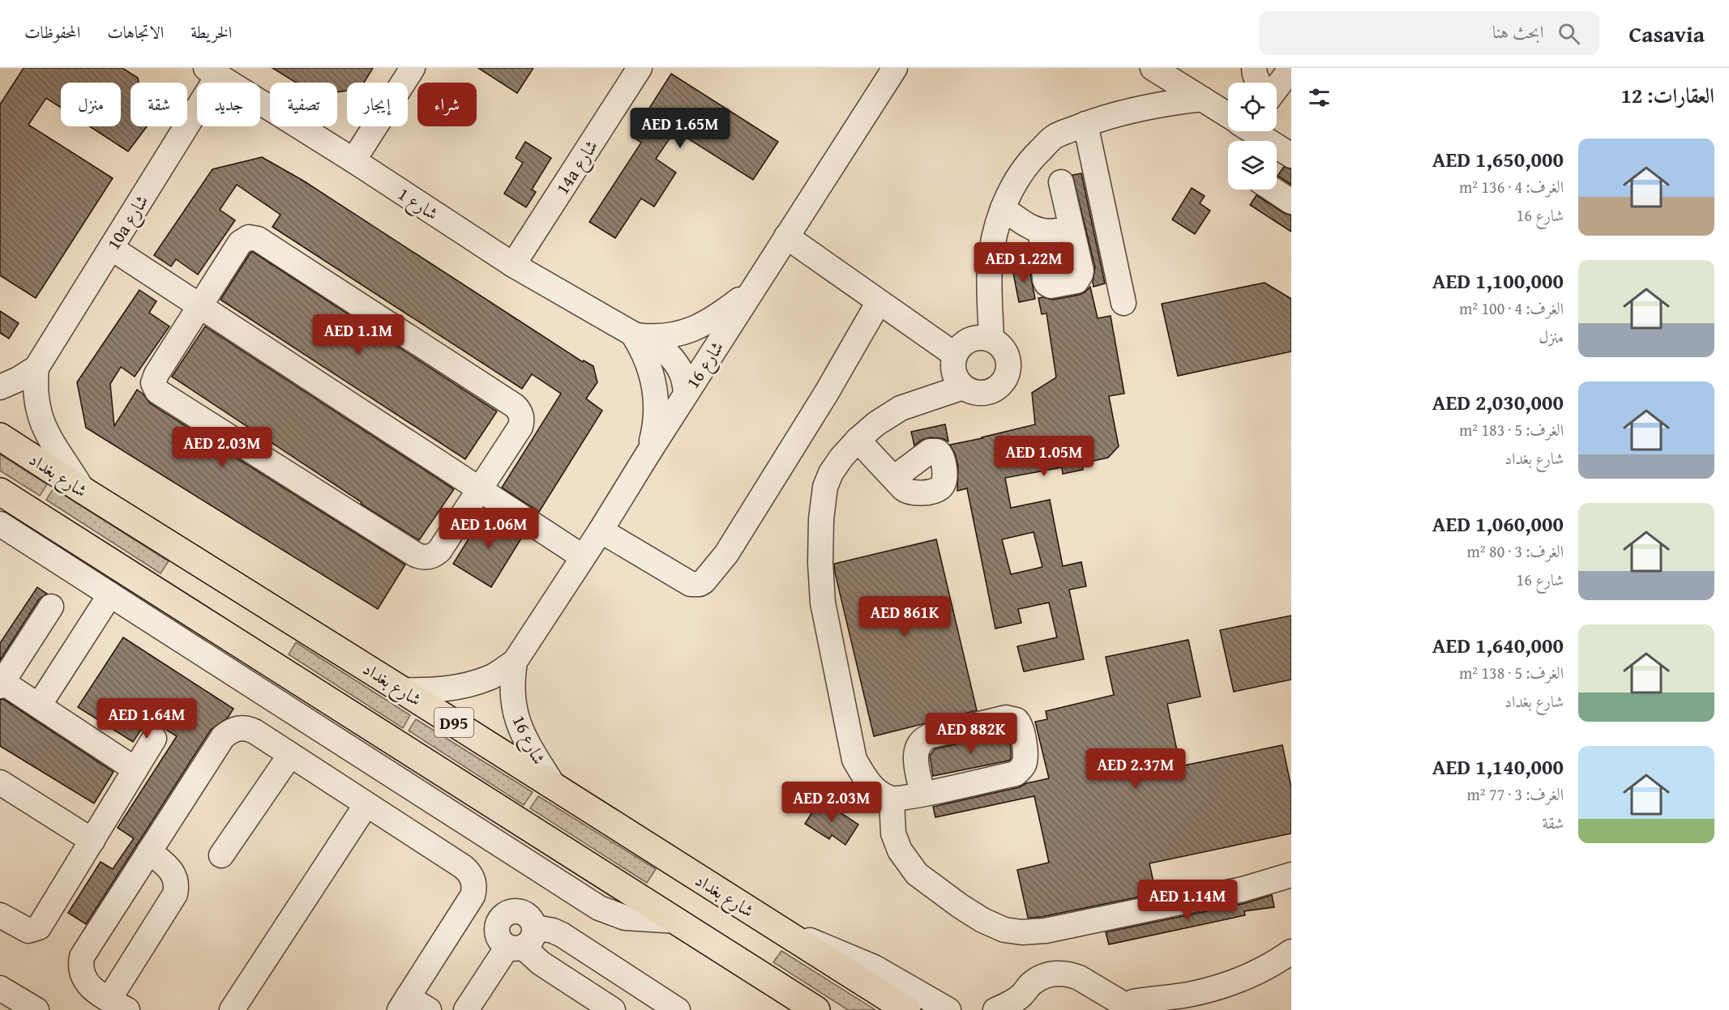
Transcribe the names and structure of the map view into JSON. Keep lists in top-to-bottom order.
{
  "streets": {
    "main road": ["شارع بغداد", "D95"],
    "street": [
      "14a شارع",
      "شارع 1",
      "10a شارع",
      "شارع 16"
    ]
  },
  "crossings": [
    ["14a شارع", "شارع 1"],
    ["شارع 1", "10a شارع"],
    ["شارع 1", "شارع 16"],
    ["شارع 16", "شارع بغداد"]
  ],
  "page": {
    "header": "Casavia",
    "search": "ابحث هنا",
    "nav": ["الخريطة", "الاتجاهات", "المحفوظات"],
    "heading": "العقارات: 12",
    "chip": [
      "شراء",
      "إيجار",
      "تصفية",
      "جديد",
      "شقة",
      "منزل"
    ],
    "price": [
      "AED 1.65M",
      "AED 1.22M",
      "AED 1.1M",
      "AED 2.03M",
      "AED 1.05M",
      "AED 1.06M",
      "AED 861K",
      "AED 1.64M",
      "AED 882K",
      "AED 2.37M",
      "AED 2.03M",
      "AED 1.14M"
    ],
    "list": [
      {
        "name": "AED 1,650,000",
        "note": "الغرف: 4 · 136 m² · شارع 16"
      },
      {
        "name": "AED 1,100,000",
        "note": "الغرف: 4 · 100 m² · منزل"
      },
      {
        "name": "AED 2,030,000",
        "note": "الغرف: 5 · 183 m² · شارع بغداد"
      },
      {
        "name": "AED 1,060,000",
        "note": "الغرف: 3 · 80 m² · شارع 16"
      },
      {
        "name": "AED 1,640,000",
        "note": "الغرف: 5 · 138 m² · شارع بغداد"
      },
      {
        "name": "AED 1,140,000",
        "note": "الغرف: 3 · 77 m² · شقة"
      }
    ]
  }
}
